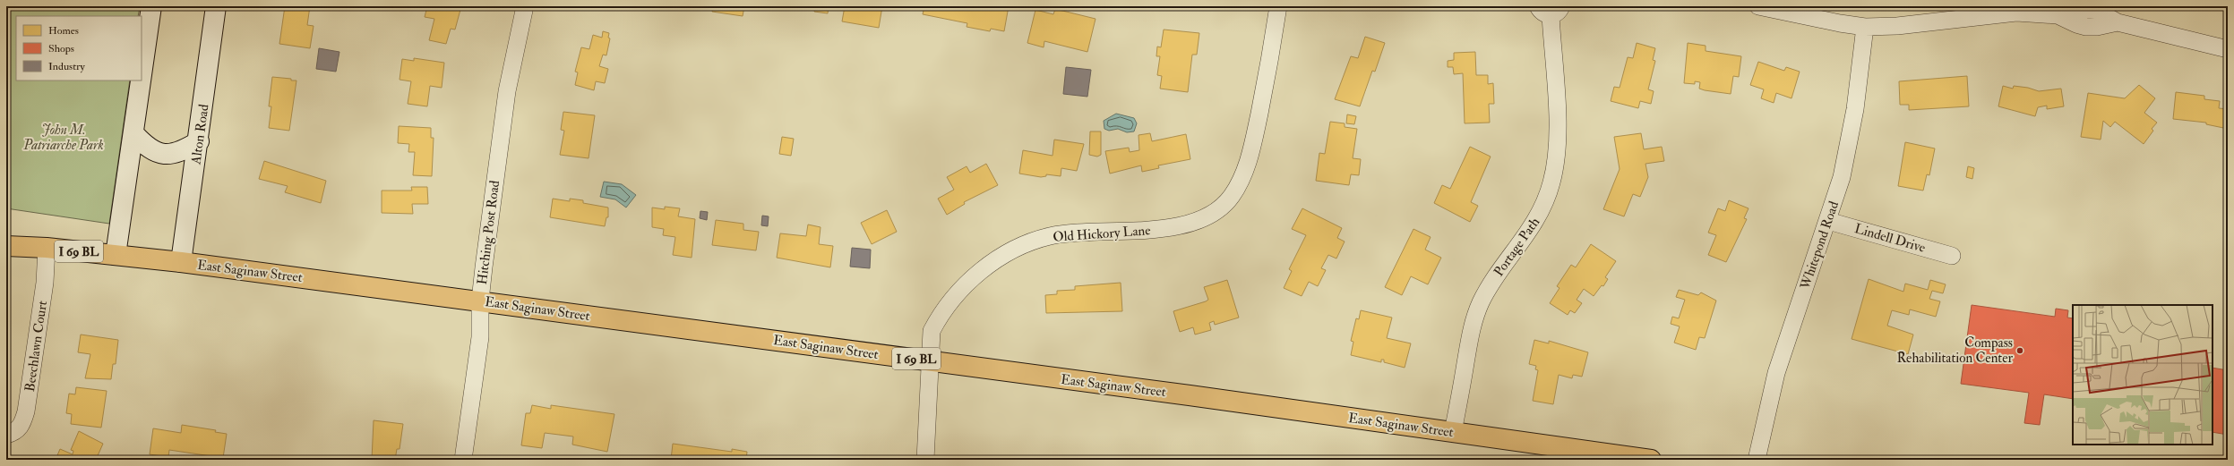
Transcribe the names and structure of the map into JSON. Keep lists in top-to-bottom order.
{
  "streets": {
    "main road": ["I 69 BL", "East Saginaw Street"],
    "street": [
      "Alton Road",
      "Hitching Post Road",
      "Old Hickory Lane",
      "Lindell Drive",
      "Whitepond Road",
      "Portage Path",
      "Beechlawn Court"
    ]
  },
  "crossings": [
    ["Alton Road", "East Saginaw Street"],
    ["Hitching Post Road", "East Saginaw Street"],
    ["Old Hickory Lane", "East Saginaw Street"],
    ["Lindell Drive", "Whitepond Road"],
    ["Portage Path", "East Saginaw Street"],
    ["East Saginaw Street", "Beechlawn Court"]
  ],
  "parks": ["John M. Patriarche Park"],
  "places": ["Compass Rehabilitation Center"],
  "legend": ["Homes", "Shops", "Industry"]
}
